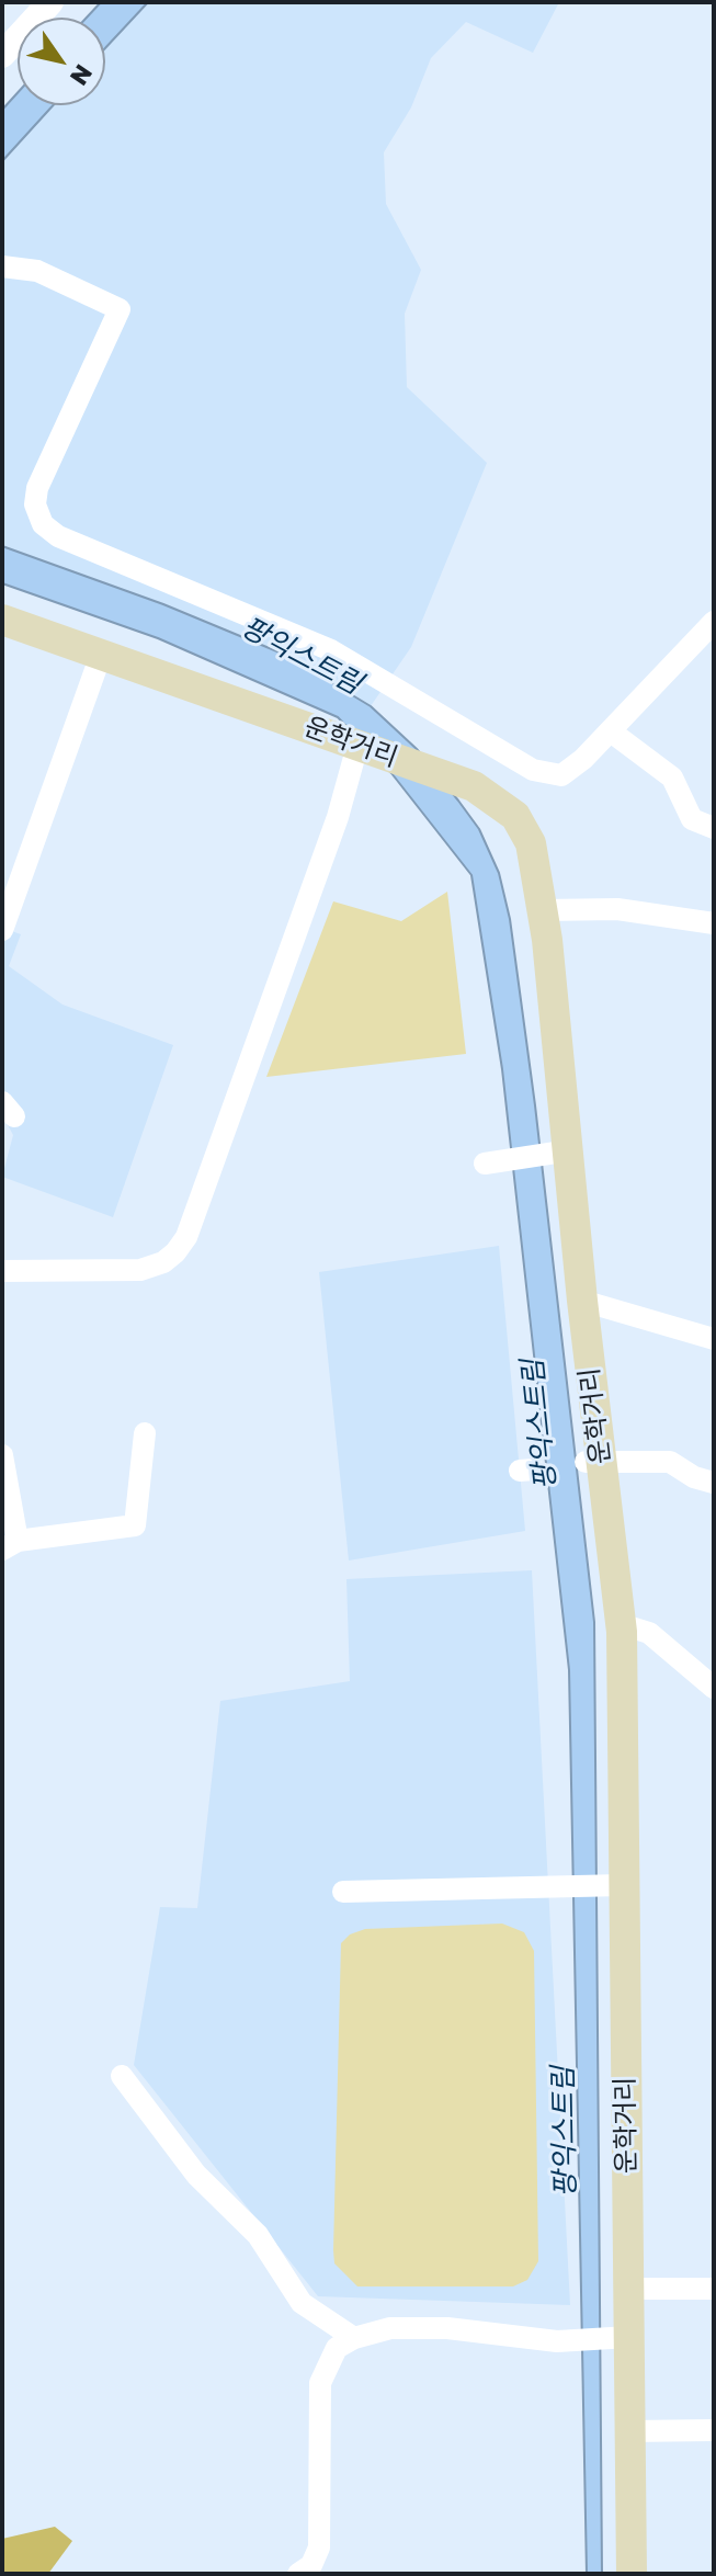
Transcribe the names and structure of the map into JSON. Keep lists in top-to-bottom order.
{
  "streets": {
    "main road": ["운학거리"]
  },
  "water": ["팡익스트림"],
  "north": "bottom right"
}
